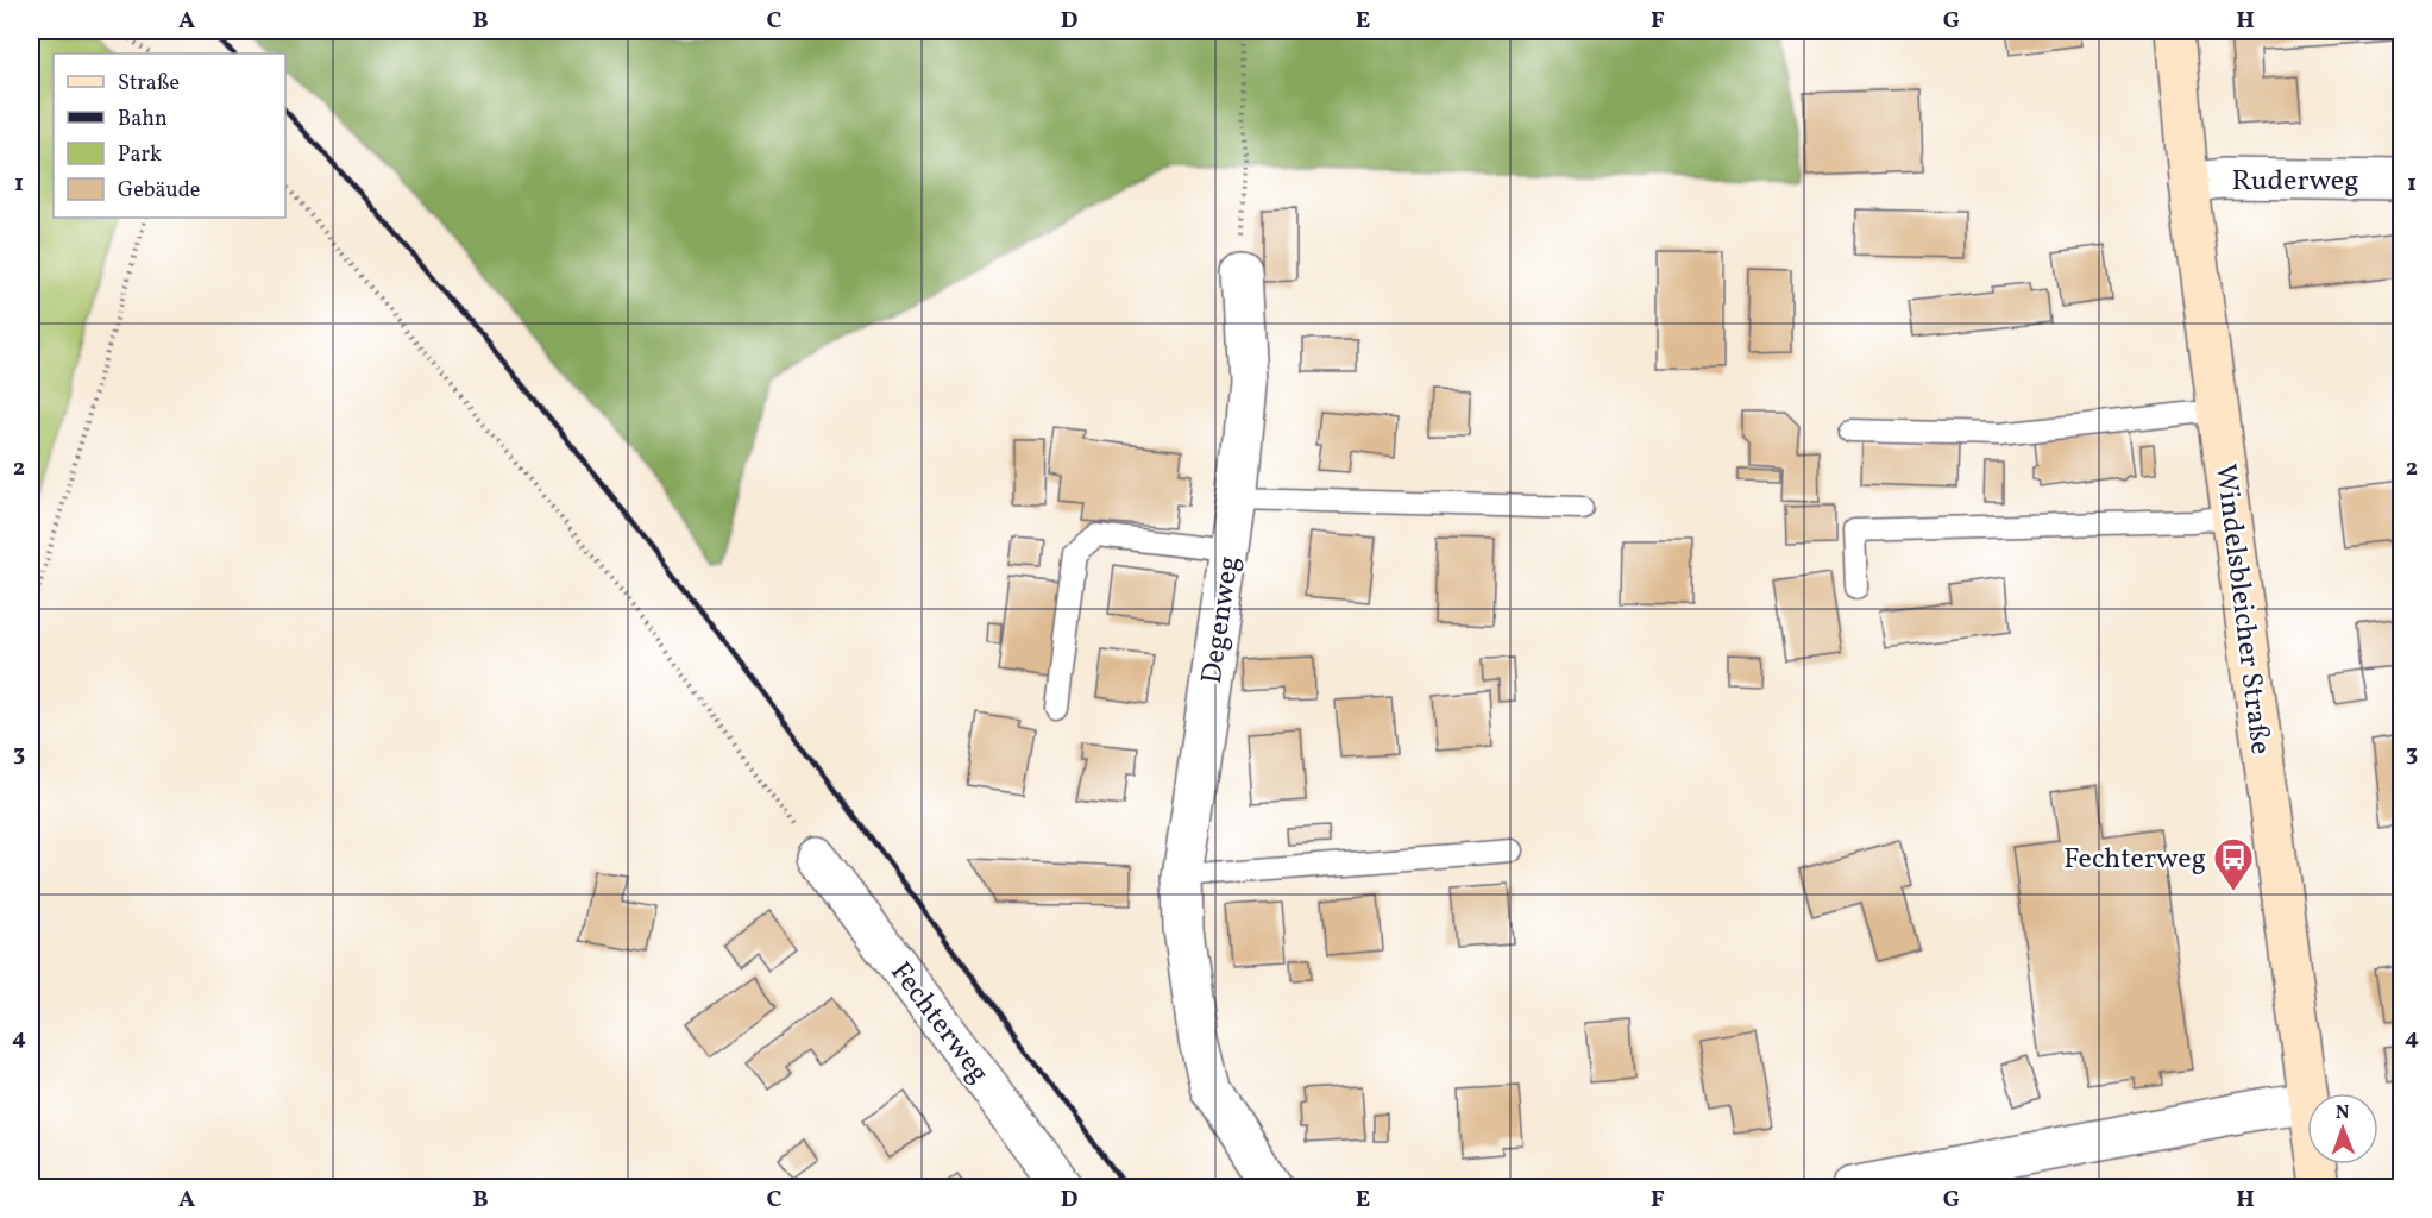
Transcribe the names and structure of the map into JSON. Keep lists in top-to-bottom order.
{
  "streets": {
    "main road": ["Windelsbleicher Straße"],
    "street": ["Ruderweg", "Degenweg", "Fechterweg"]
  },
  "crossings": [
    ["Ruderweg", "Windelsbleicher Straße"]
  ],
  "places": {
    "bus stop": ["Fechterweg"]
  },
  "legend": [
    "Straße",
    "Bahn",
    "Park",
    "Gebäude"
  ],
  "north": "top",
  "grid": {
    "columns": [
      "A",
      "B",
      "C",
      "D",
      "E",
      "F",
      "G",
      "H"
    ],
    "rows": [
      "1",
      "2",
      "3",
      "4"
    ]
  }
}
